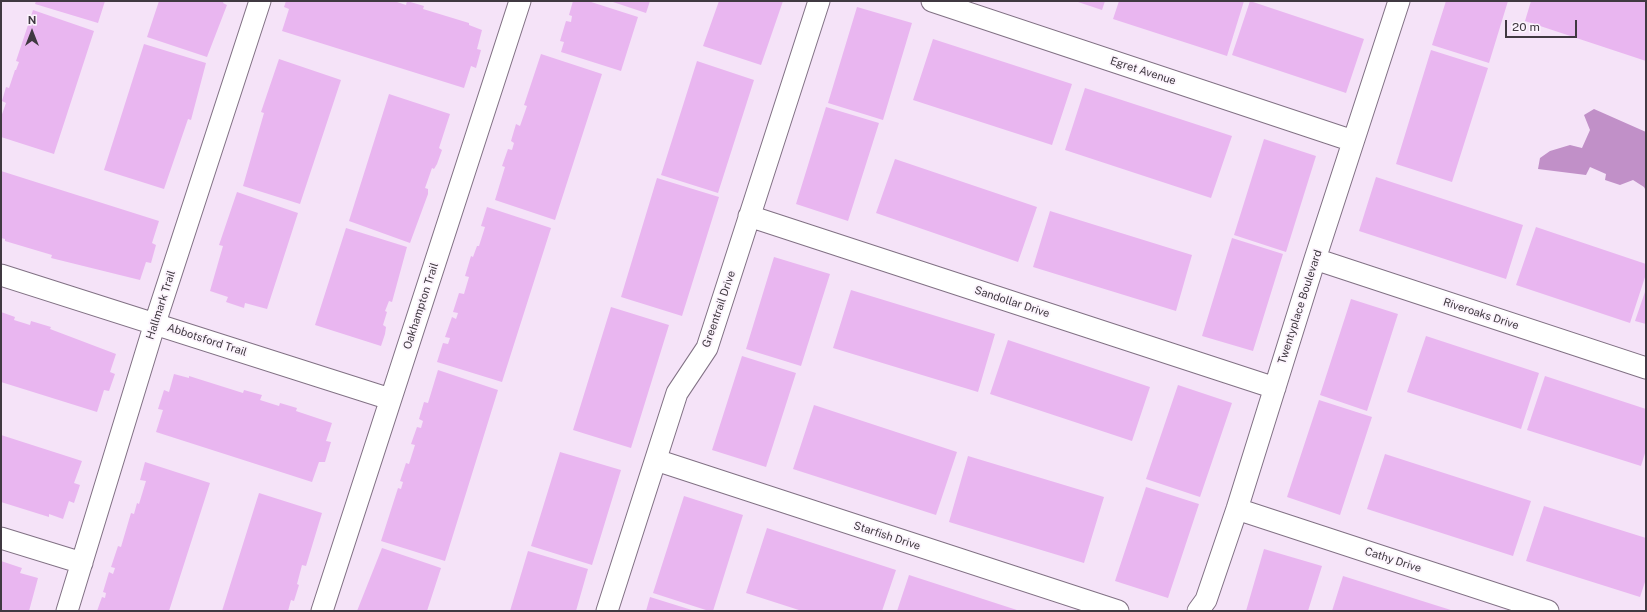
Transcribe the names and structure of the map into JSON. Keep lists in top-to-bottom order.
{
  "streets": {
    "street": [
      "Egret Avenue",
      "Sandollar Drive",
      "Hallmark Trail",
      "Oakhampton Trail",
      "Twentyplace Boulevard",
      "Greentrail Drive",
      "Riveroaks Drive",
      "Abbotsford Trail",
      "Starfish Drive",
      "Cathy Drive"
    ]
  },
  "crossings": [
    ["Egret Avenue", "Twentyplace Boulevard"],
    ["Sandollar Drive", "Twentyplace Boulevard"],
    ["Sandollar Drive", "Greentrail Drive"],
    ["Hallmark Trail", "Abbotsford Trail"],
    ["Oakhampton Trail", "Abbotsford Trail"],
    ["Twentyplace Boulevard", "Riveroaks Drive"],
    ["Twentyplace Boulevard", "Cathy Drive"],
    ["Greentrail Drive", "Starfish Drive"]
  ],
  "scale_bar": "20 m",
  "north": "top"
}
